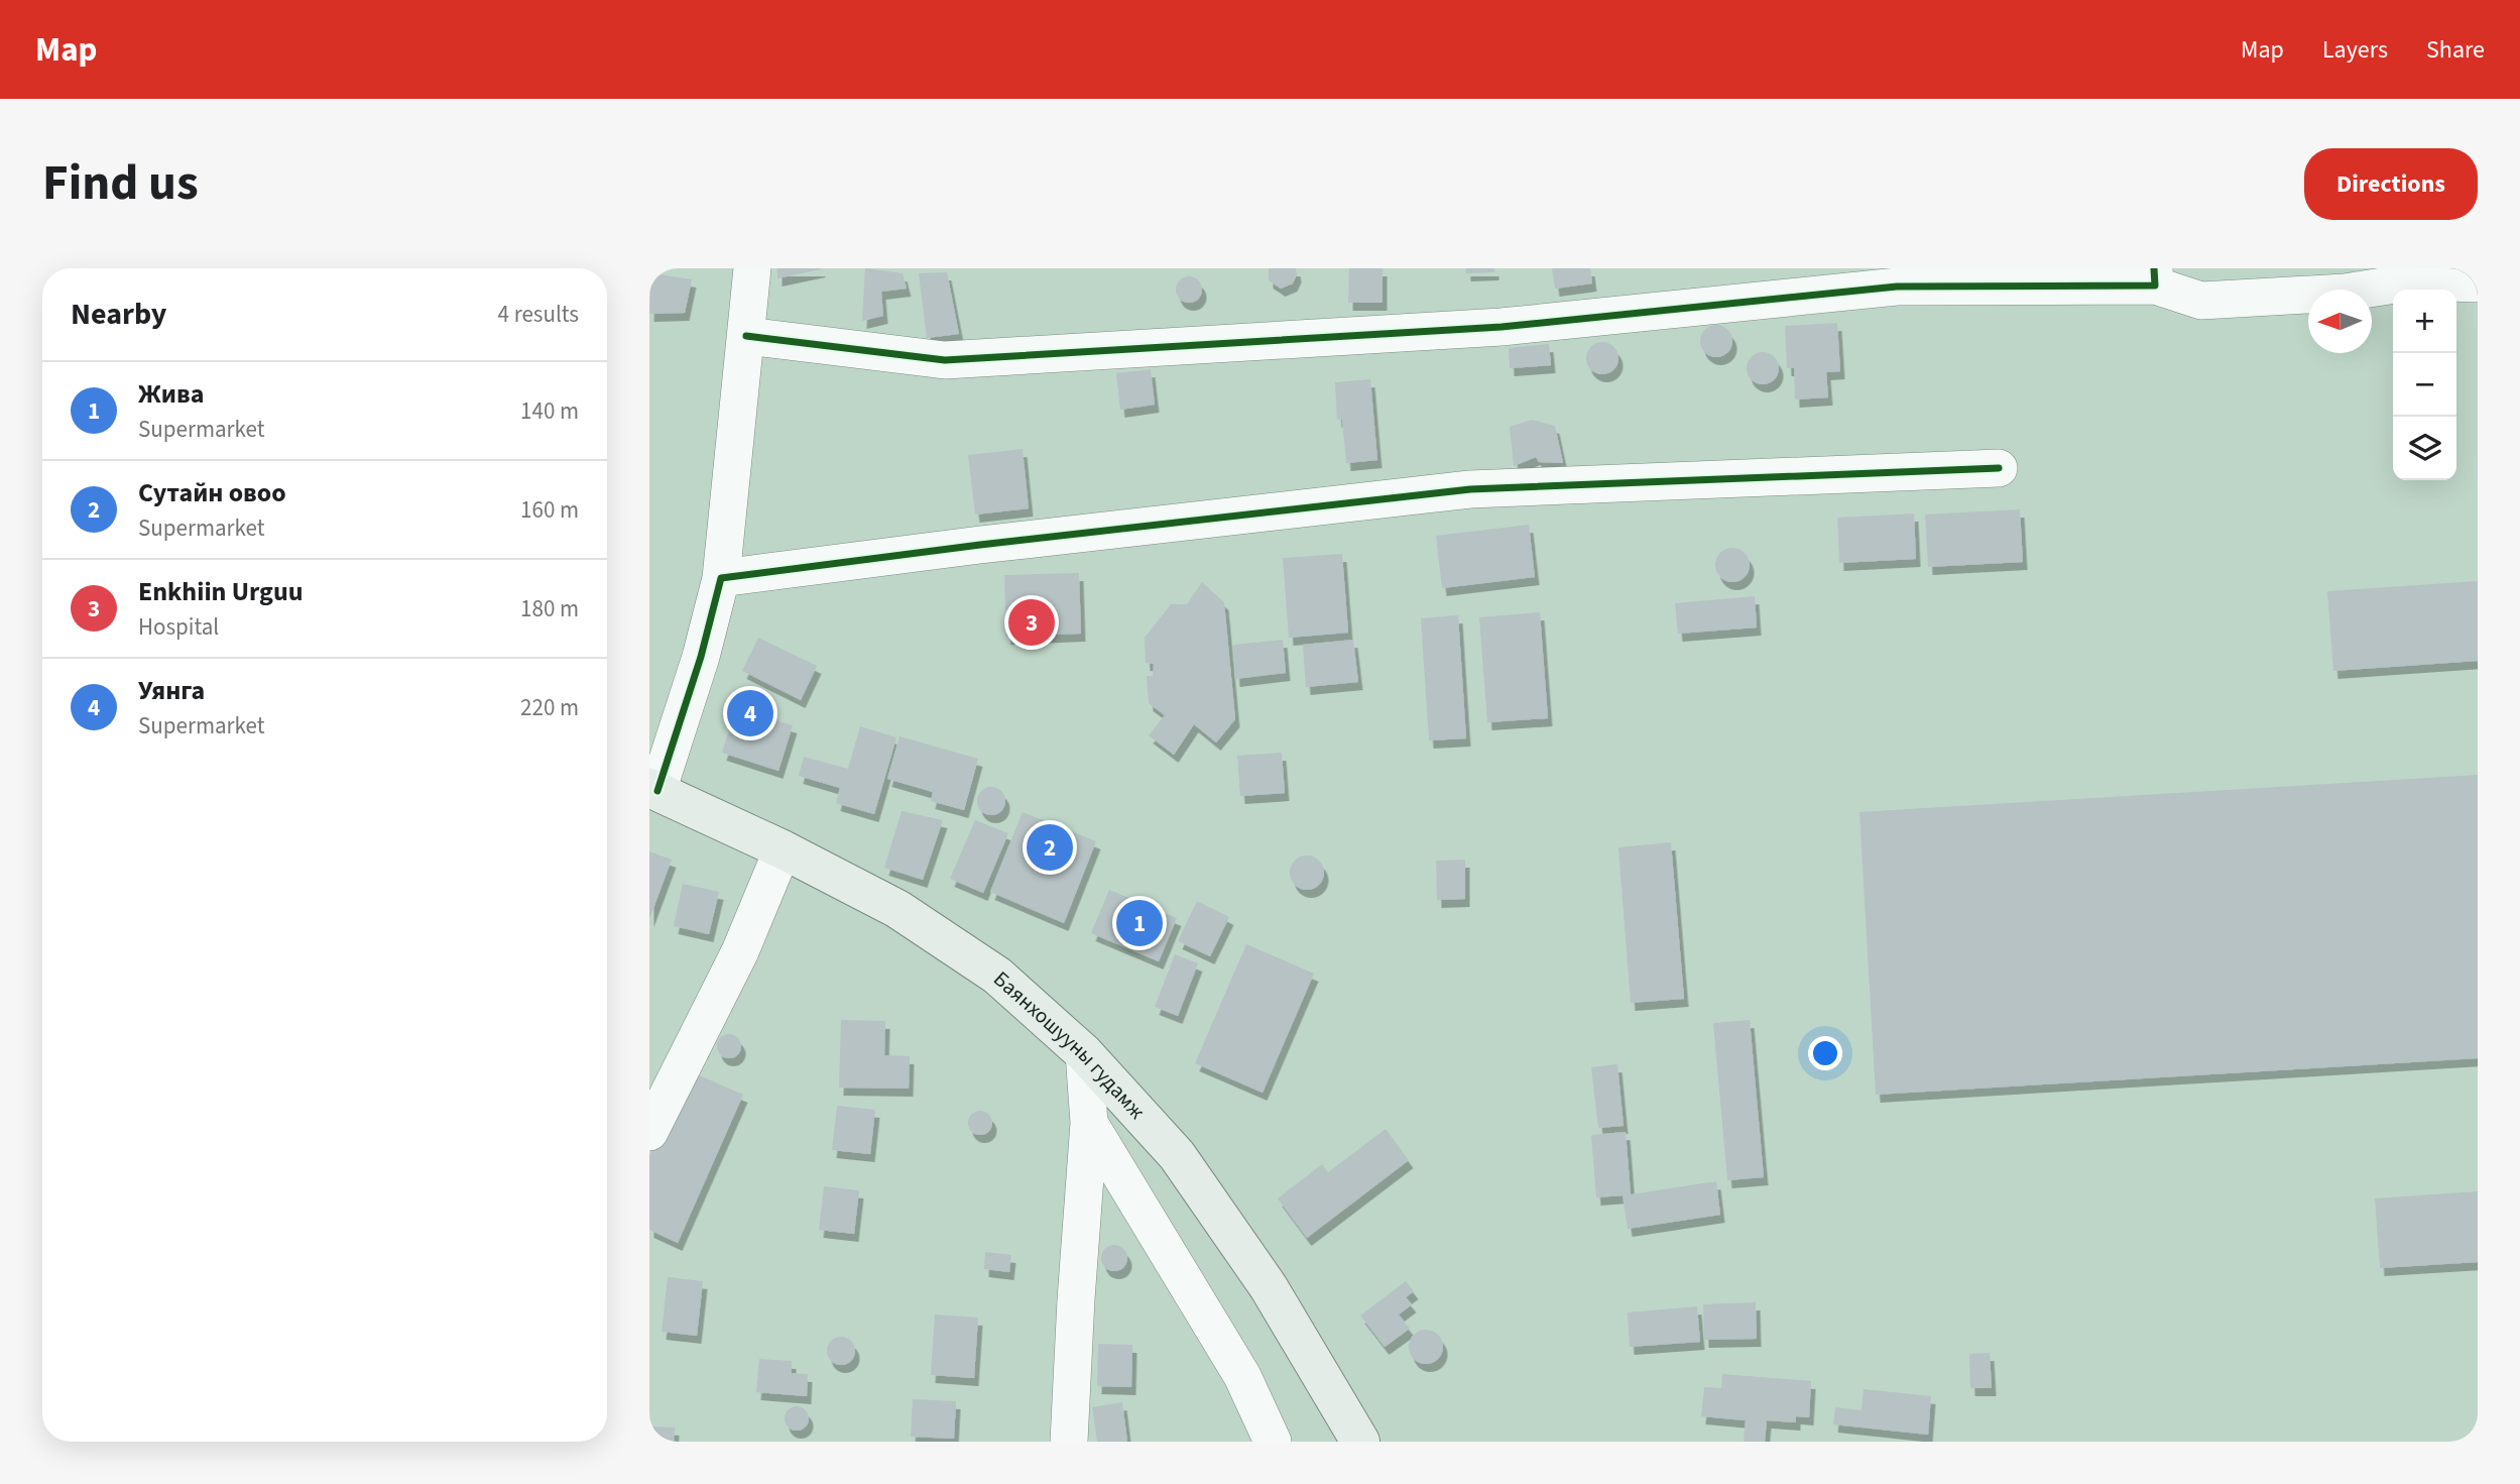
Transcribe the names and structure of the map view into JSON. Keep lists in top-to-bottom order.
{
  "streets": {
    "main road": ["Баянхошууны гудамж"]
  },
  "north": "left",
  "page": {
    "header": "Map",
    "nav": ["Map", "Layers", "Share"],
    "title": "Find us",
    "buttons": "Directions",
    "heading": ["Nearby", "4 results"],
    "map_buttons": ["+", "−"],
    "list": [
      {
        "mark": "1",
        "name": "Жива",
        "note": "Supermarket",
        "value": "140 m"
      },
      {
        "mark": "2",
        "name": "Сутайн овоо",
        "note": "Supermarket",
        "value": "160 m"
      },
      {
        "mark": "3",
        "name": "Enkhiin Urguu",
        "note": "Hospital",
        "value": "180 m"
      },
      {
        "mark": "4",
        "name": "Уянга",
        "note": "Supermarket",
        "value": "220 m"
      }
    ],
    "pins": [
      "3",
      "4",
      "2",
      "1"
    ]
  }
}
